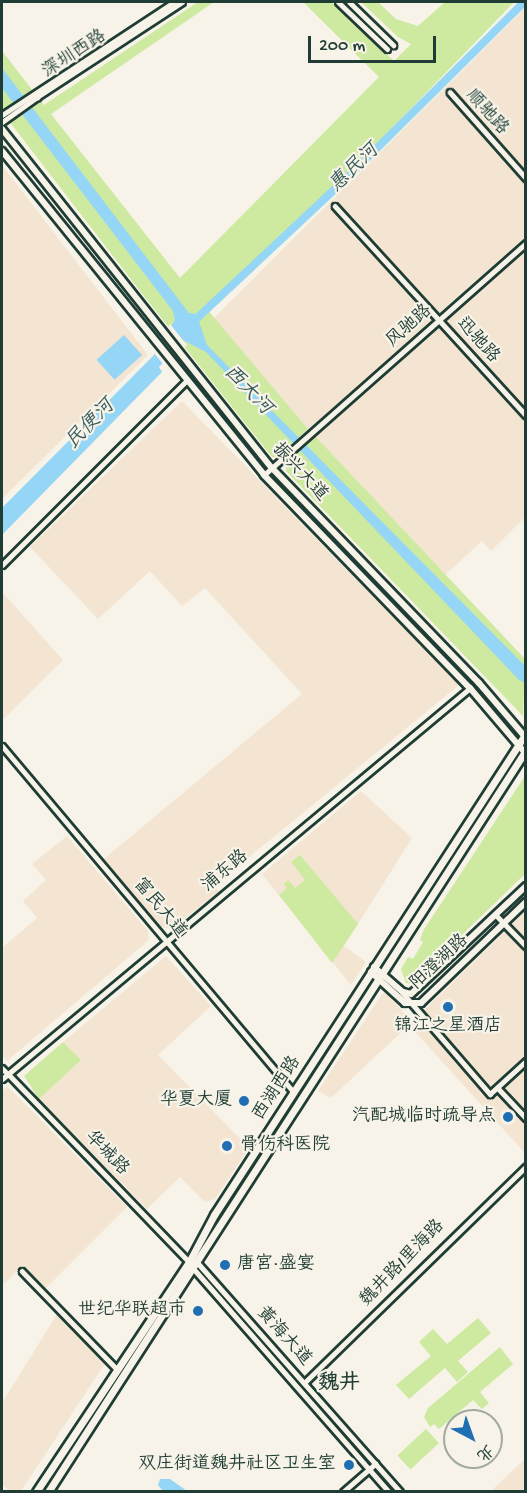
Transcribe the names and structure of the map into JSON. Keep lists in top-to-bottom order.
{
  "streets": {
    "main road": ["振兴大道", "阳澄湖路", "西湖西路"],
    "street": [
      "深圳西路",
      "顺驰路",
      "风驰路",
      "迅驰路",
      "浦东路",
      "富民大道",
      "华城路",
      "魏井路/里海路",
      "黄海大道"
    ]
  },
  "crossings": [
    ["风驰路", "迅驰路"],
    ["风驰路", "振兴大道"],
    ["振兴大道", "浦东路"],
    ["振兴大道", "西湖西路"],
    ["浦东路", "富民大道"],
    ["浦东路", "华城路"],
    ["富民大道", "西湖西路"],
    ["阳澄湖路", "西湖西路"],
    ["西湖西路", "华城路"],
    ["西湖西路", "黄海大道"],
    ["华城路", "黄海大道"],
    ["魏井路/里海路", "黄海大道"]
  ],
  "districts": ["魏井"],
  "water": ["惠民河", "西大河", "民便河"],
  "places": [
    "锦江之星酒店",
    "华夏大厦",
    "汽配城临时疏导点",
    "骨伤科医院",
    "唐宫·盛宴",
    "世纪华联超市",
    "双庄街道魏井社区卫生室"
  ],
  "scale_bar": "200 m",
  "north": "bottom right"
}
